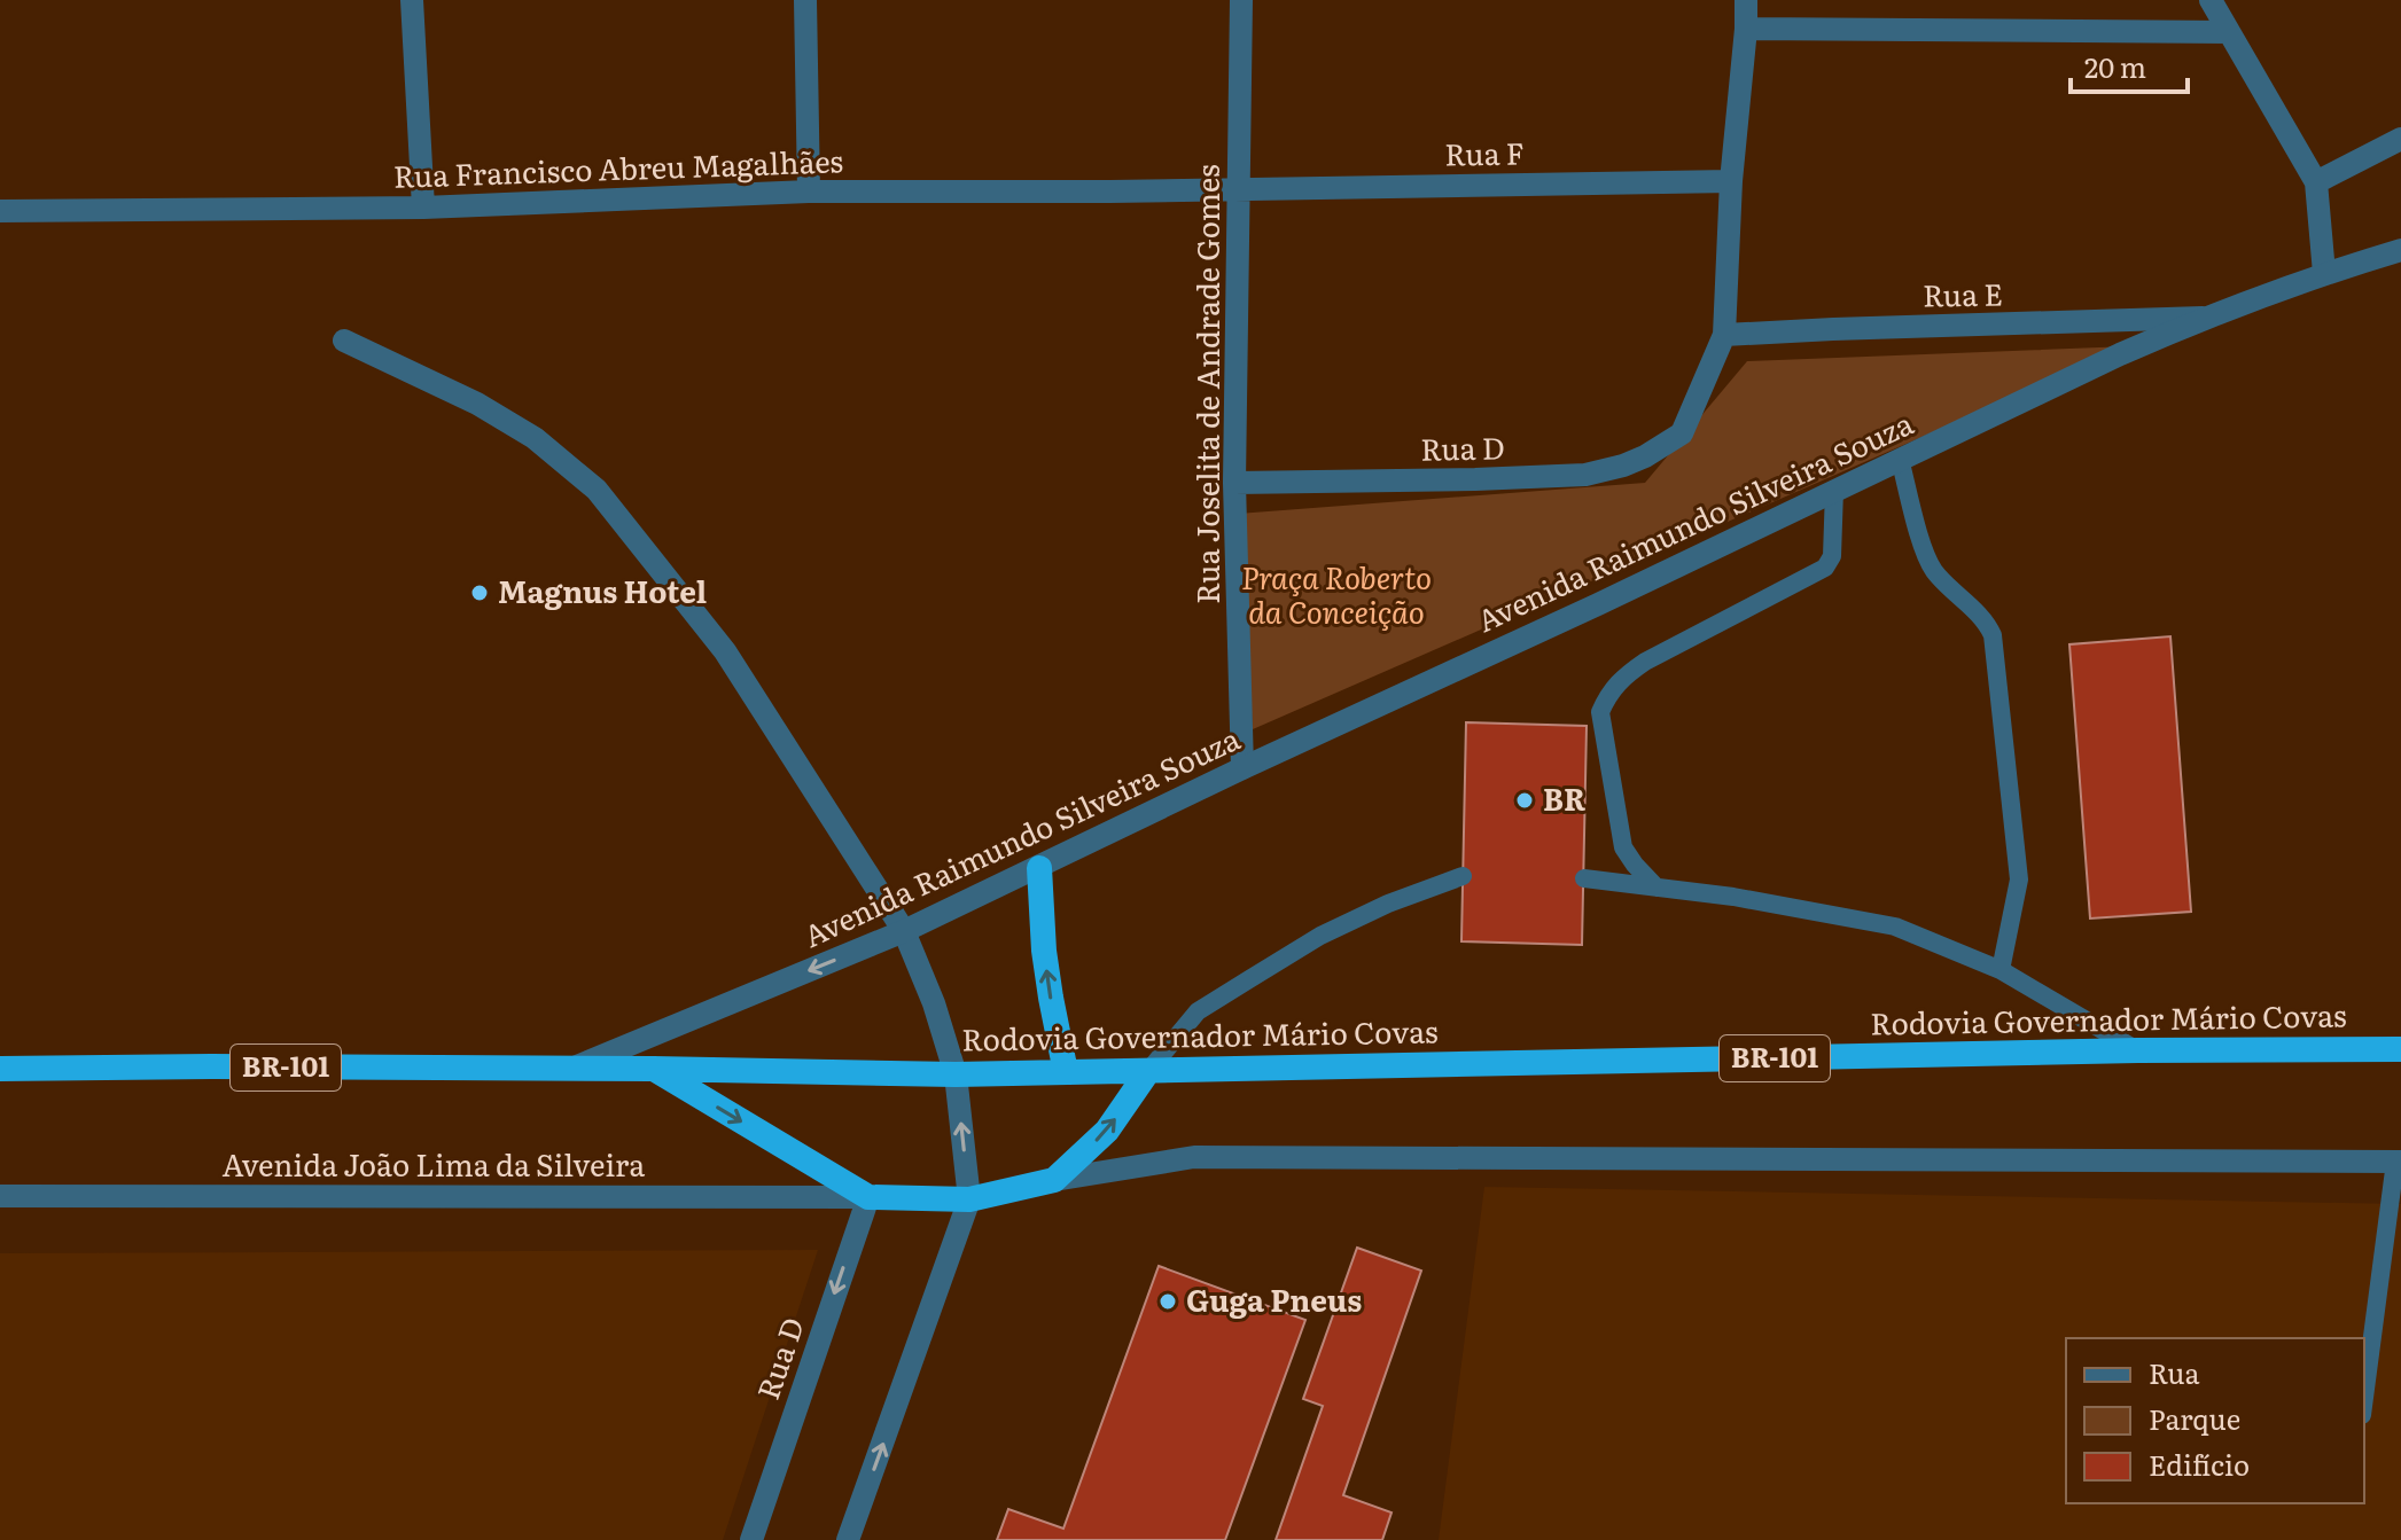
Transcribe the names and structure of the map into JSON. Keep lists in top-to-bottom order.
{
  "streets": {
    "highway": ["Rodovia Governador Mário Covas", "BR-101"],
    "street": [
      "Rua F",
      "Rua Francisco Abreu Magalhães",
      "Rua E",
      "Rua Joselita de Andrade Gomes",
      "Rua D",
      "Avenida Raimundo Silveira Souza",
      "Avenida João Lima da Silveira"
    ]
  },
  "crossings": [
    ["Rua F", "Rua Francisco Abreu Magalhães"],
    ["Rua F", "Rua Joselita de Andrade Gomes"],
    ["Rua Francisco Abreu Magalhães", "Rua Joselita de Andrade Gomes"],
    ["Rua E", "Rua D"],
    ["Rua E", "Avenida Raimundo Silveira Souza"],
    ["Rua Joselita de Andrade Gomes", "Rua D"],
    ["Rua Joselita de Andrade Gomes", "Avenida Raimundo Silveira Souza"],
    ["Rua D", "Avenida João Lima da Silveira"],
    ["Avenida Raimundo Silveira Souza", "Rodovia Governador Mário Covas"]
  ],
  "parks": ["Praça Roberto da Conceição"],
  "places": ["Magnus Hotel", "BR", "Guga Pneus"],
  "legend": ["Rua", "Parque", "Edifício"],
  "scale_bar": "20 m"
}
